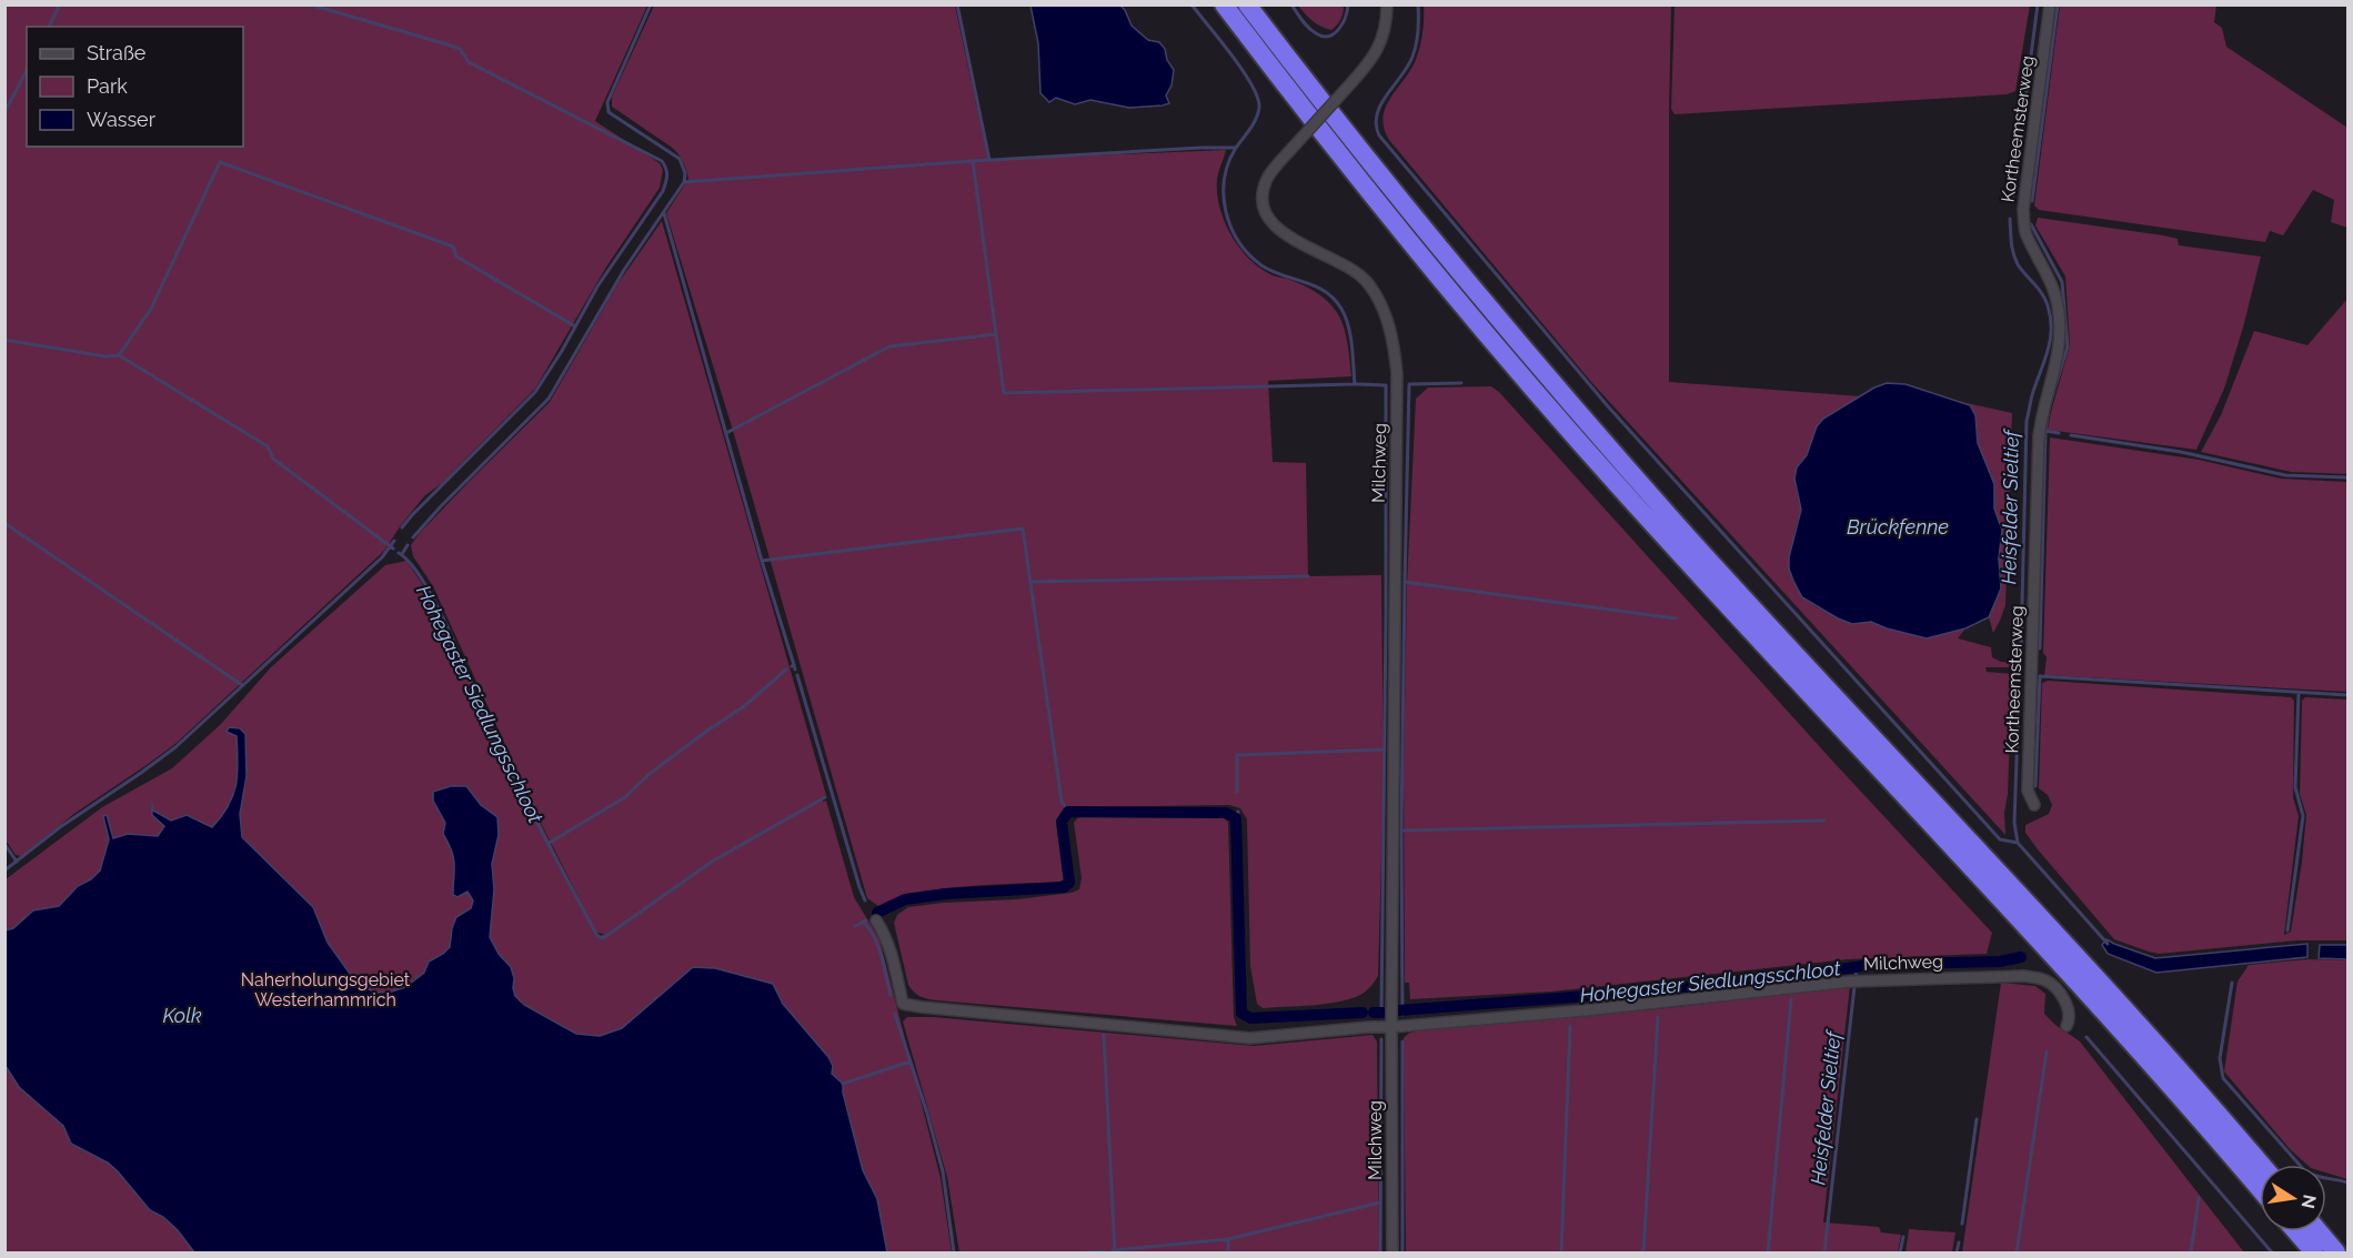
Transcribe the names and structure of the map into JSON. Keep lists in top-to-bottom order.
{
  "streets": {
    "street": ["Kortheemsterweg", "Milchweg"]
  },
  "water": [
    "Heisfelder Sieltief",
    "Brückfenne",
    "Hohegaster Siedlungsschloot",
    "Kolk"
  ],
  "parks": ["Naherholungsgebiet Westerhammrich"],
  "legend": ["Straße", "Park", "Wasser"],
  "north": "right"
}
